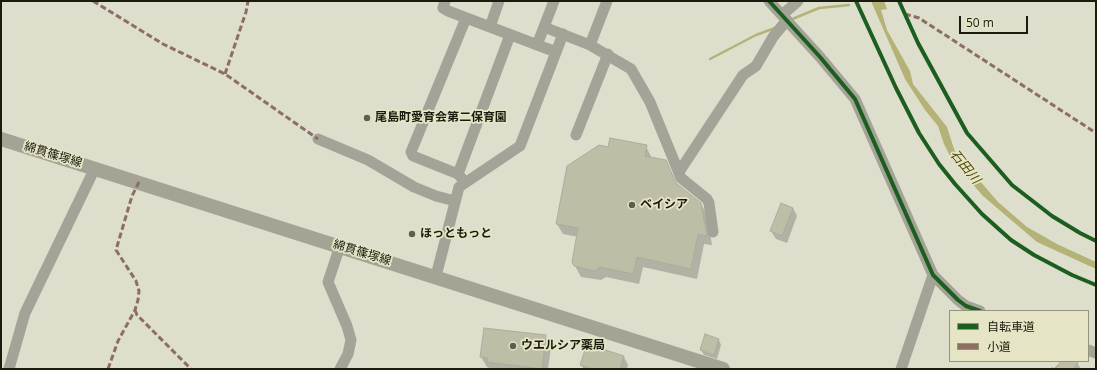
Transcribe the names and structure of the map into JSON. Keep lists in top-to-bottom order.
{
  "streets": {
    "main road": ["綿貫篠塚線"]
  },
  "water": ["石田川"],
  "places": [
    "尾島町愛育会第二保育園",
    "ベイシア",
    "ほっともっと",
    "ウエルシア薬局"
  ],
  "legend": ["自転車道", "小道"],
  "scale_bar": "50 m"
}
